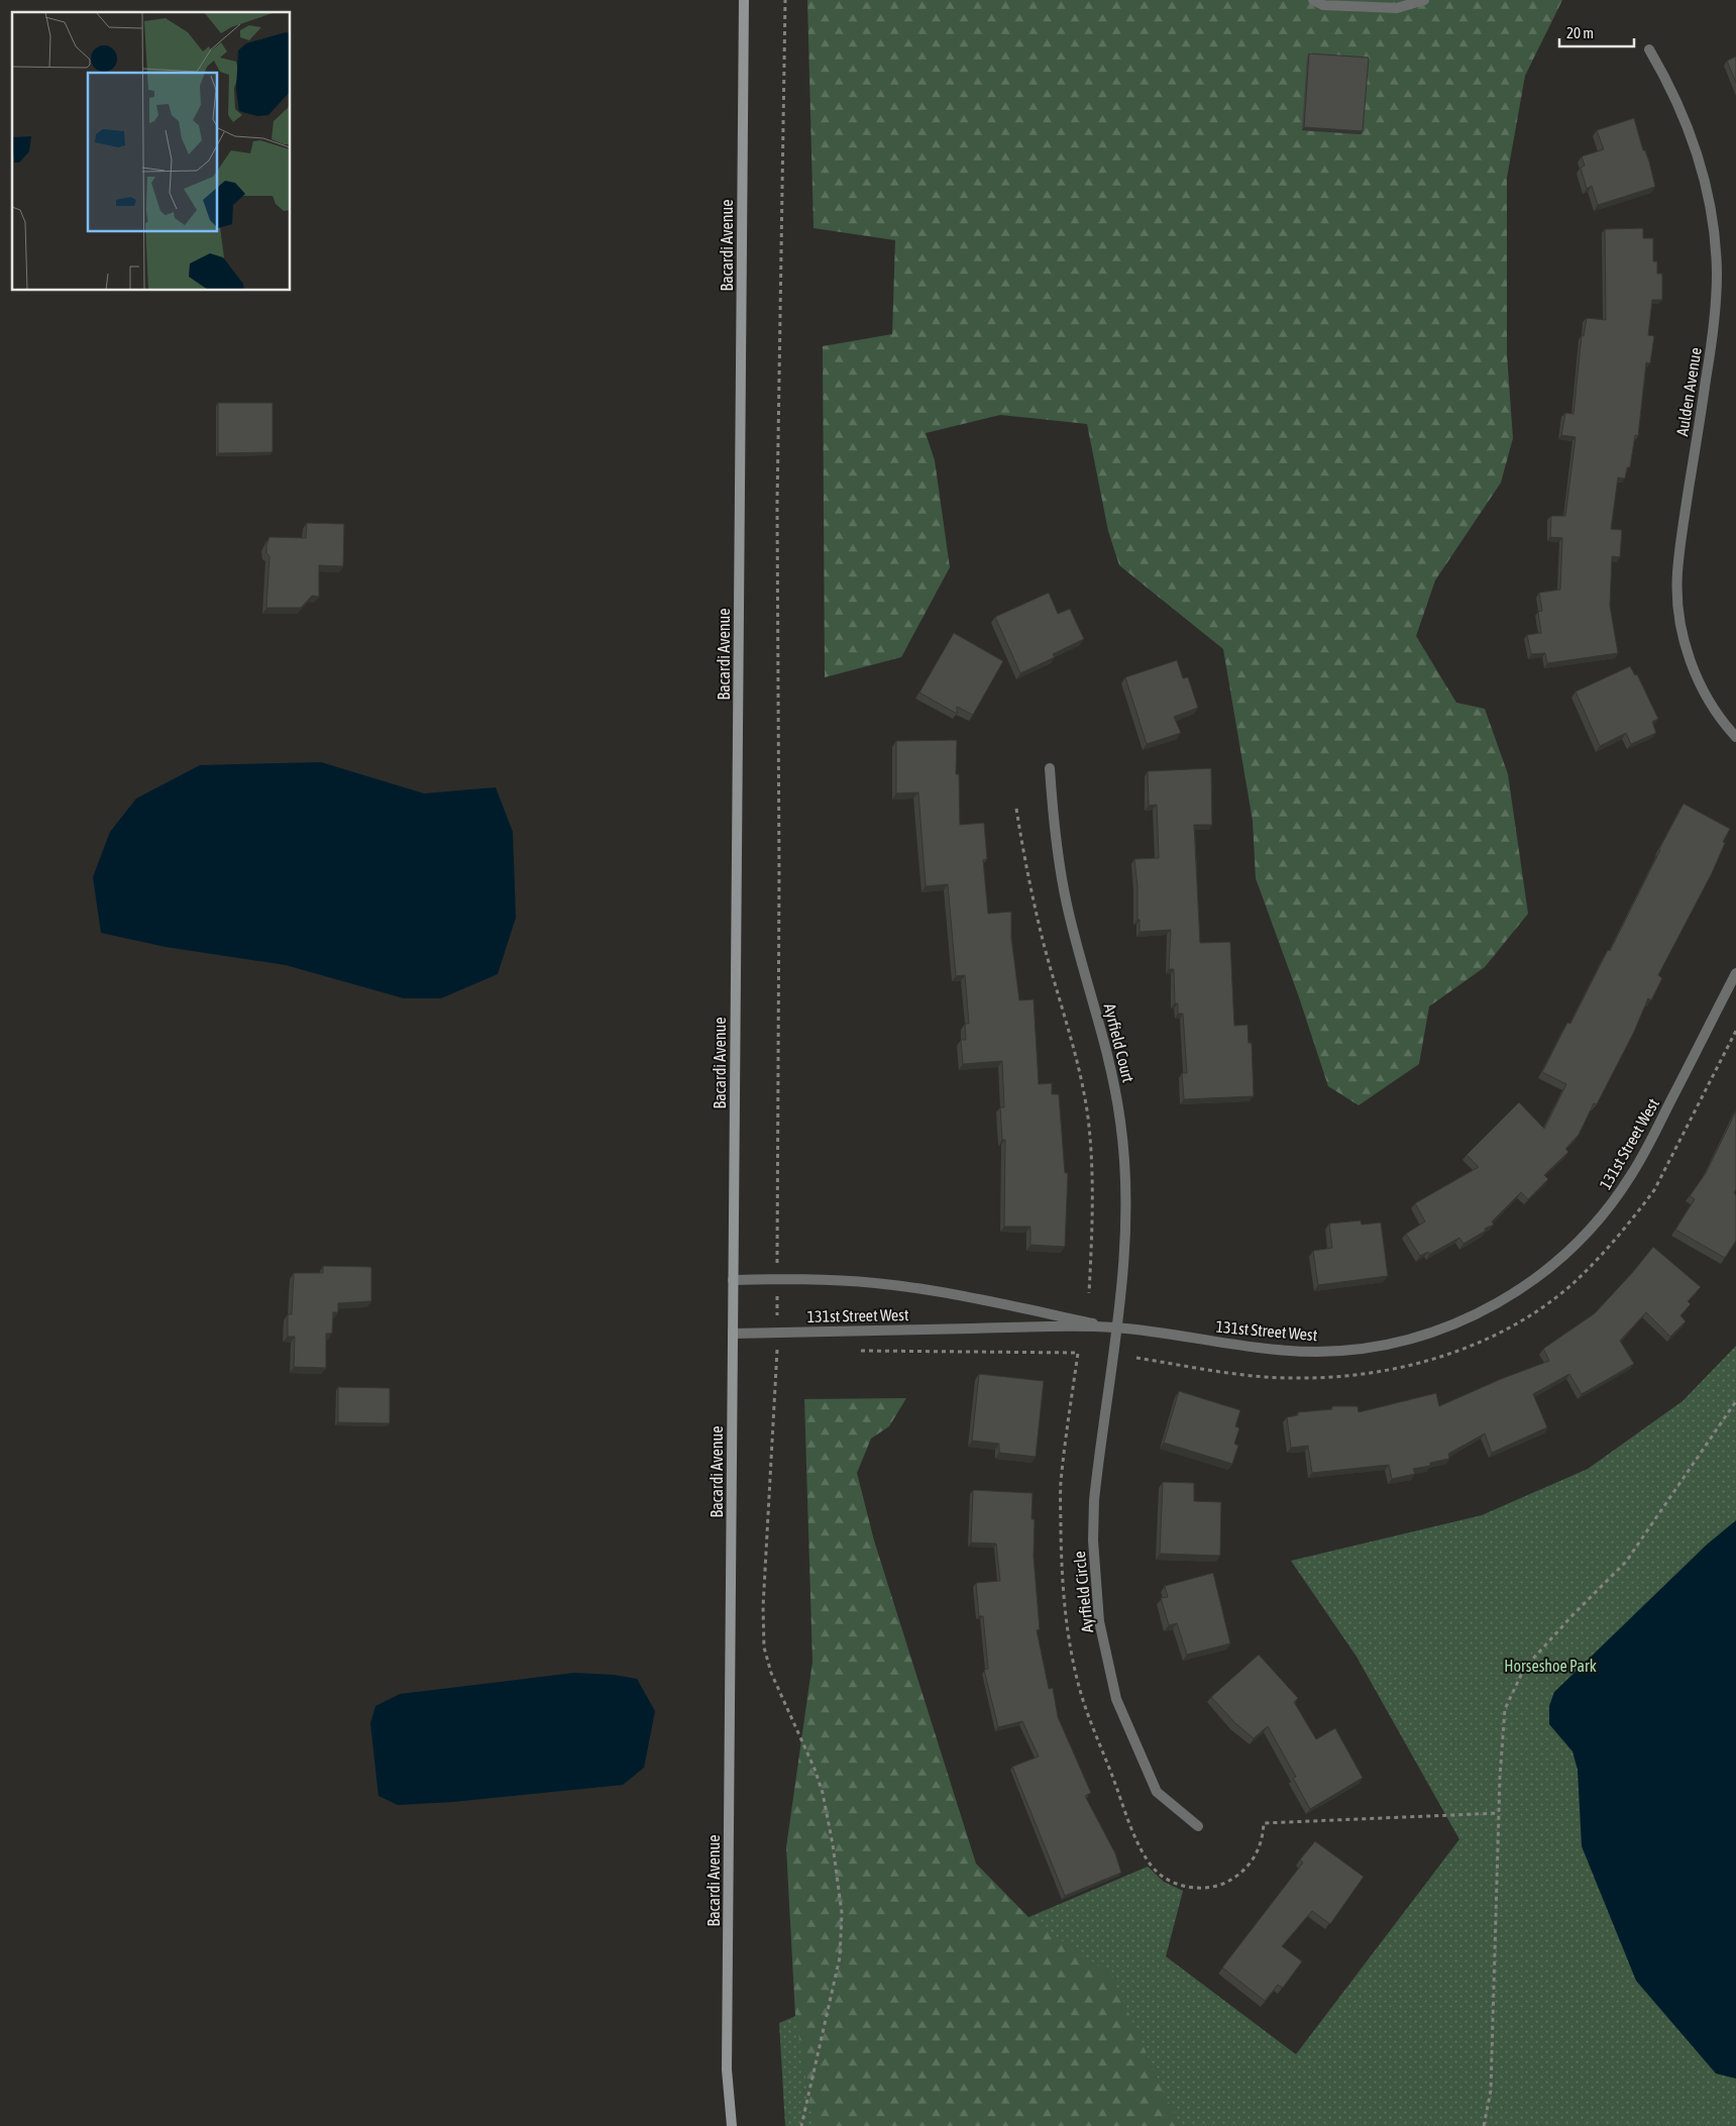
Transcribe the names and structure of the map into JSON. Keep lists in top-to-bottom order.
{
  "streets": {
    "street": [
      "Bacardi Avenue",
      "Aulden Avenue",
      "Ayrfield Court",
      "131st Street West",
      "Ayrfield Circle"
    ]
  },
  "crossings": [
    ["Bacardi Avenue", "131st Street West"],
    ["Ayrfield Court", "131st Street West"],
    ["Ayrfield Court", "Ayrfield Circle"],
    ["131st Street West", "Ayrfield Circle"]
  ],
  "parks": ["Horseshoe Park"],
  "scale_bar": "20 m"
}
